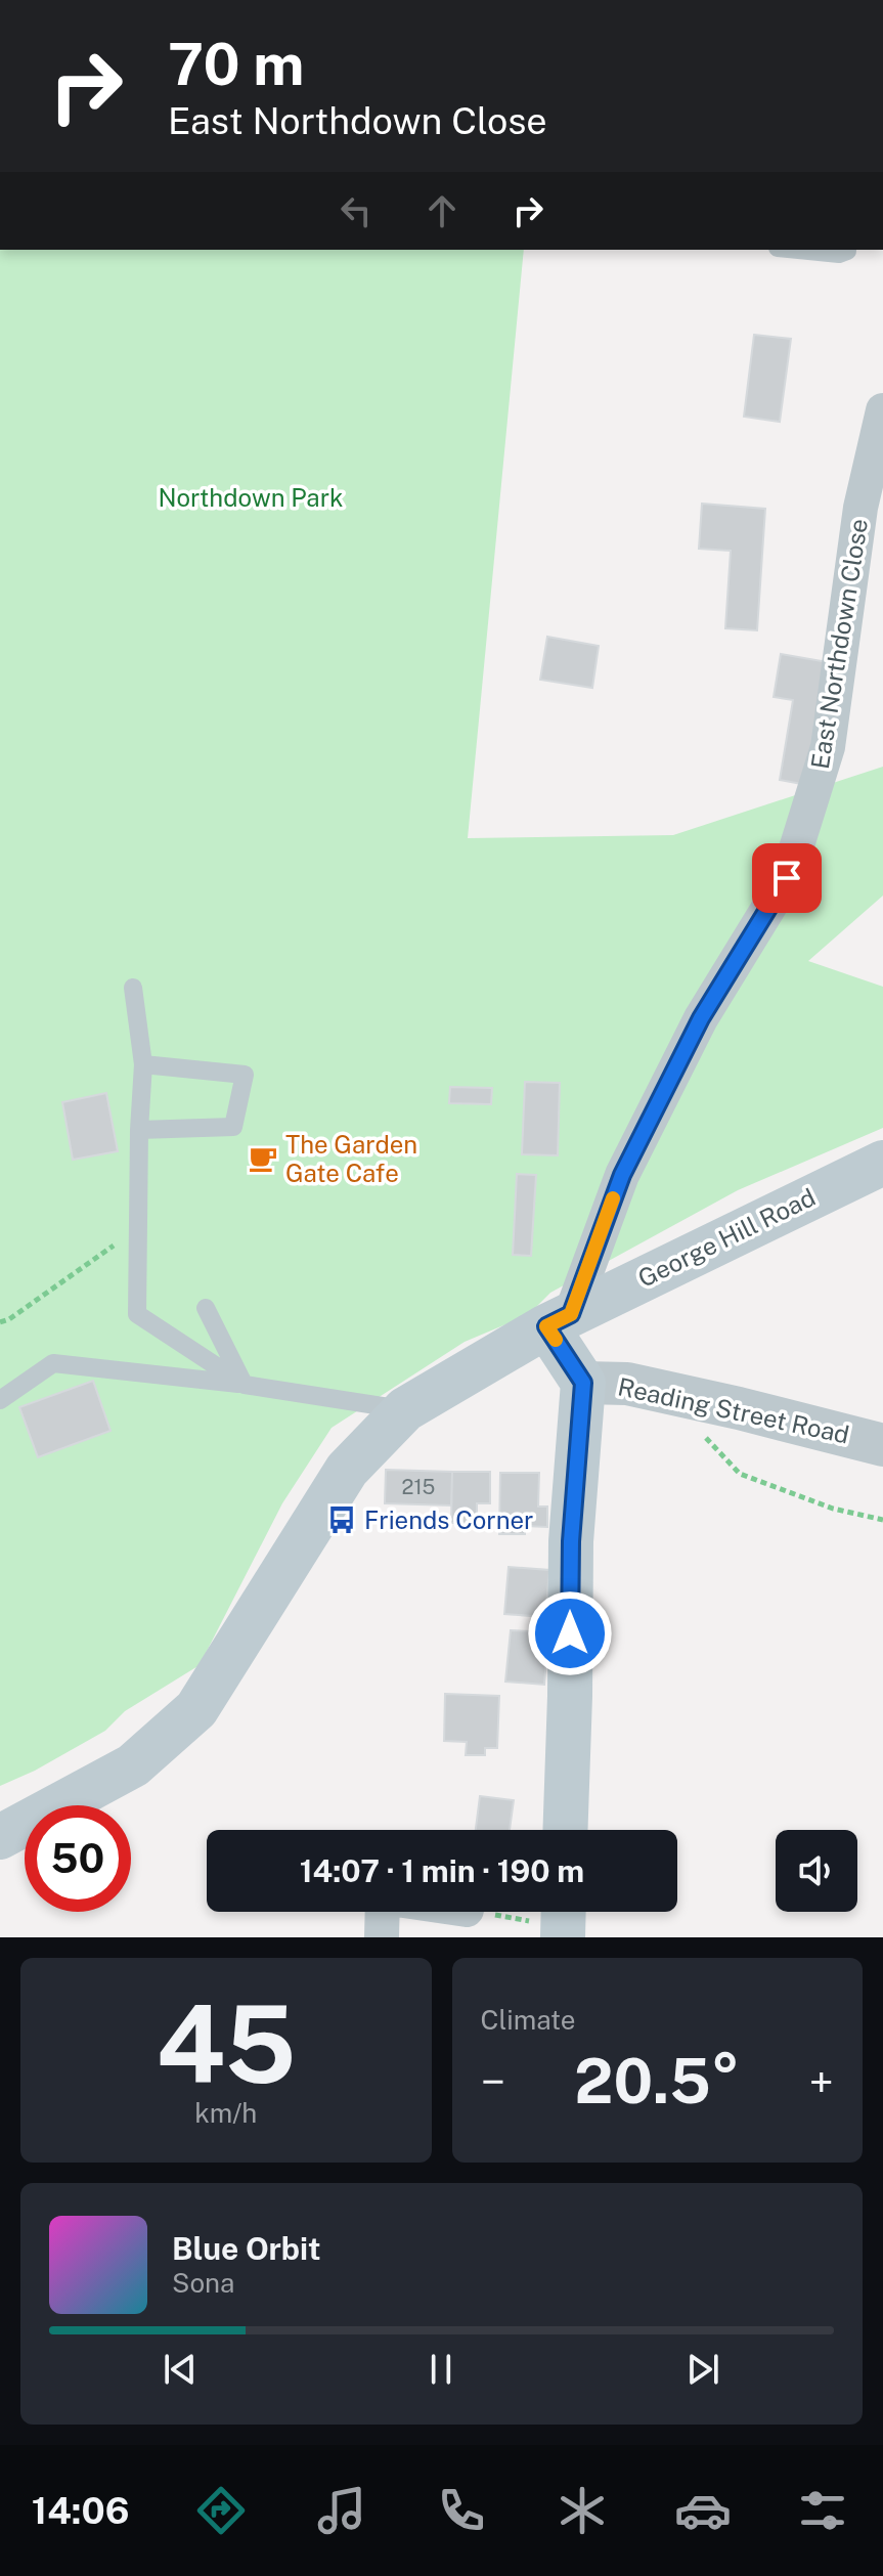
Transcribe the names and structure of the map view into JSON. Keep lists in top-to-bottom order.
{
  "streets": {
    "main road": ["George Hill Road"],
    "street": ["East Northdown Close", "Reading Street Road"]
  },
  "crossings": [
    ["East Northdown Close", "George Hill Road"]
  ],
  "parks": ["Northdown Park"],
  "places": {
    "cafe": ["The Garden Gate Cafe"],
    "bus stop": ["Friends Corner"]
  },
  "house_numbers": ["215"],
  "page": {
    "turn": ["70 m", "East Northdown Close"],
    "limit": "50",
    "trip": "14:07 · 1 min · 190 m",
    "tile": [
      ["45", "km/h"],
      "Climate"
    ],
    "heat": ["−", "20.5°", "+"],
    "song": ["Blue Orbit", "Sona"],
    "tabs": "14:06"
  }
}
